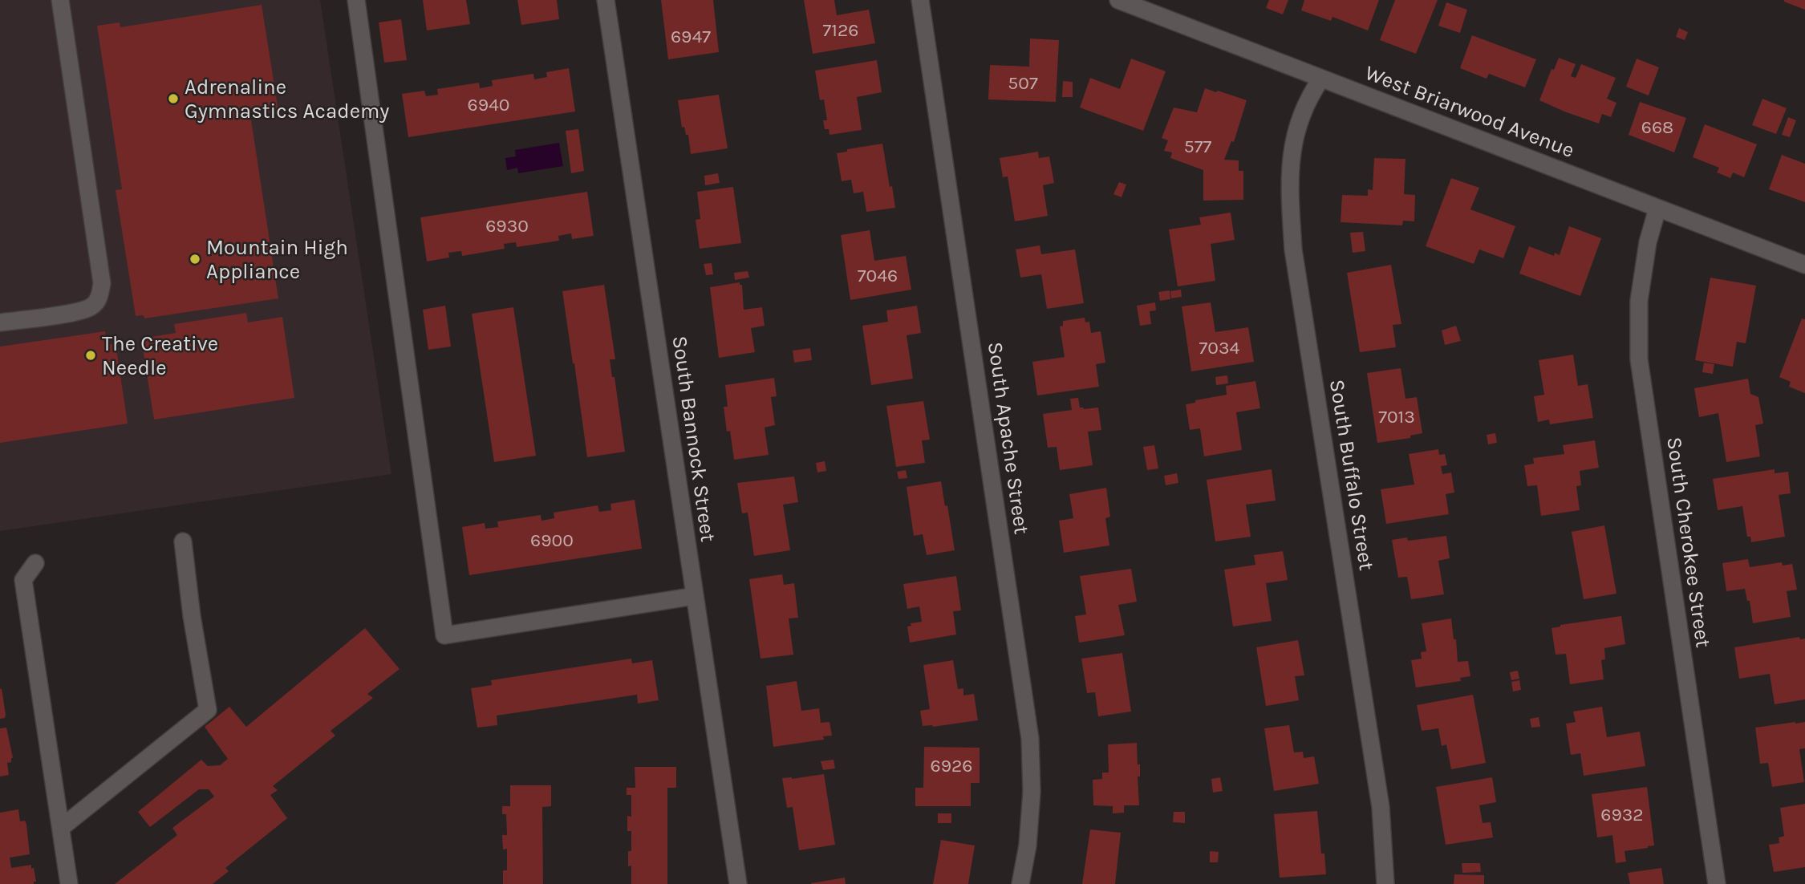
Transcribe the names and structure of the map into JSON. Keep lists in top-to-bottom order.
{
  "streets": {
    "street": [
      "West Briarwood Avenue",
      "South Apache Street",
      "South Bannock Street",
      "South Buffalo Street",
      "South Cherokee Street"
    ]
  },
  "crossings": [
    ["West Briarwood Avenue", "South Buffalo Street"],
    ["West Briarwood Avenue", "South Cherokee Street"]
  ],
  "places": ["Adrenaline Gymnastics Academy", "Mountain High Appliance", "The Creative Needle"],
  "house_numbers": [
    "7126",
    "6947",
    "507",
    "6940",
    "668",
    "577",
    "6930",
    "7046",
    "7034",
    "7013",
    "6900",
    "6926",
    "6932"
  ]
}
